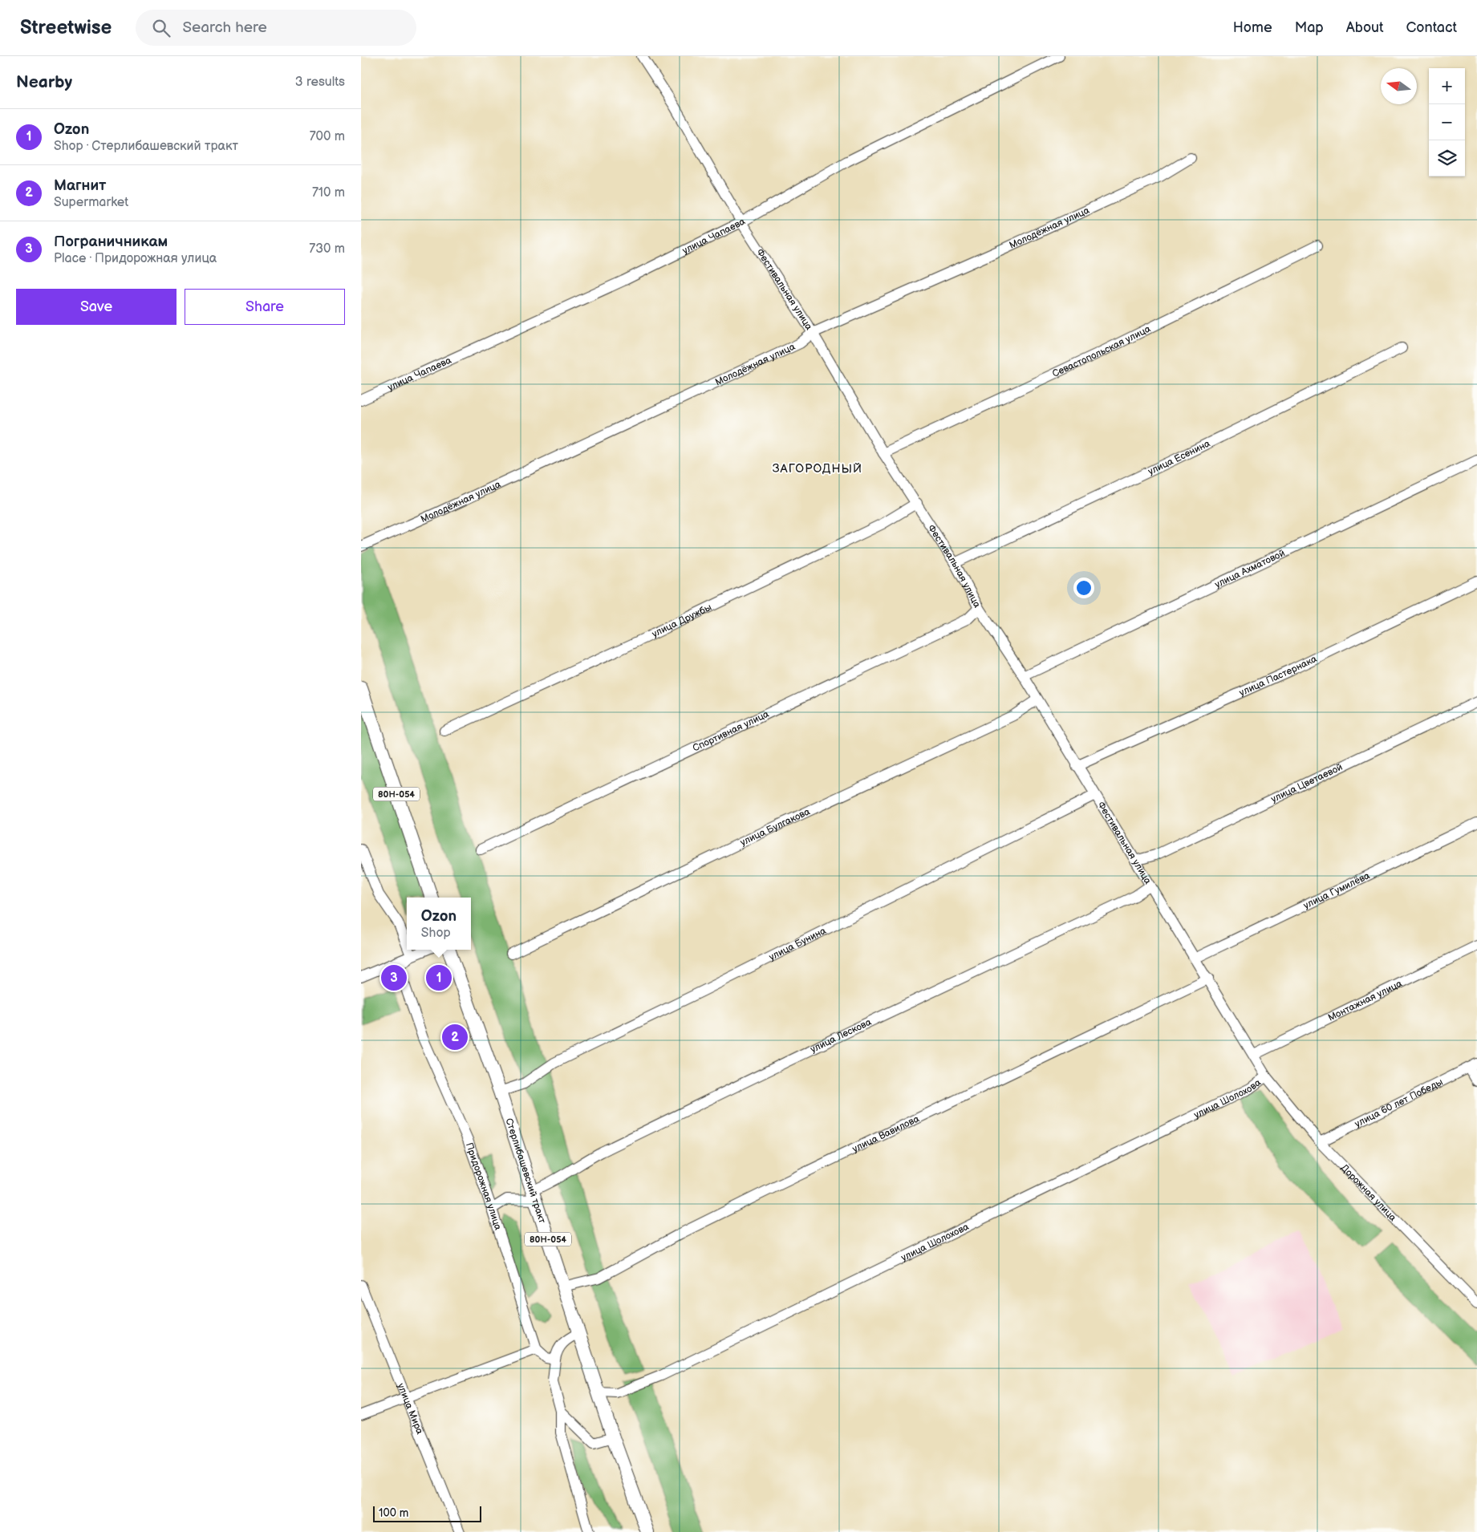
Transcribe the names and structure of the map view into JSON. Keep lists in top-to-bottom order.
{
  "streets": {
    "main road": ["80Н-054", "Стерлибашевский тракт"],
    "street": [
      "Молодёжная улица",
      "улица Чапаева",
      "Фестивальная улица",
      "Севастопольская улица",
      "улица Есенина",
      "улица Ахматовой",
      "улица Дружбы",
      "улица Пастернака",
      "Спортивная улица",
      "улица Цветаевой",
      "улица Булгакова",
      "улица Гумилёва",
      "улица Бунина",
      "Монтажная улица",
      "улица Лескова",
      "улица Шолохова",
      "улица 60 лет Победы",
      "улица Вавилова",
      "Придорожная улица",
      "Дорожная улица",
      "улица Мира"
    ]
  },
  "crossings": [
    ["Молодёжная улица", "Фестивальная улица"],
    ["улица Чапаева", "Фестивальная улица"],
    ["Фестивальная улица", "Севастопольская улица"],
    ["Фестивальная улица", "улица Есенина"],
    ["Фестивальная улица", "улица Ахматовой"],
    ["Фестивальная улица", "улица Дружбы"],
    ["Фестивальная улица", "улица Пастернака"],
    ["Фестивальная улица", "Спортивная улица"],
    ["Фестивальная улица", "улица Цветаевой"],
    ["Фестивальная улица", "улица Булгакова"],
    ["Фестивальная улица", "улица Гумилёва"],
    ["Фестивальная улица", "улица Бунина"],
    ["Фестивальная улица", "Монтажная улица"],
    ["Фестивальная улица", "улица Лескова"],
    ["Фестивальная улица", "улица Шолохова"],
    ["Фестивальная улица", "улица Вавилова"],
    ["Фестивальная улица", "Дорожная улица"],
    ["улица Бунина", "Стерлибашевский тракт"],
    ["улица Лескова", "Стерлибашевский тракт"],
    ["улица Шолохова", "Стерлибашевский тракт"],
    ["улица Шолохова", "Дорожная улица"],
    ["улица 60 лет Победы", "Дорожная улица"],
    ["улица Вавилова", "Стерлибашевский тракт"]
  ],
  "districts": ["ЗАГОРОДНЫЙ"],
  "scale_bar": "100 m",
  "north": "left",
  "page": {
    "header": "Streetwise",
    "search": "Search here",
    "nav": [
      "Home",
      "Map",
      "About",
      "Contact"
    ],
    "heading": ["Nearby", "3 results"],
    "map_buttons": ["+", "−"],
    "list": [
      {
        "mark": "1",
        "name": "Ozon",
        "note": "Shop · Стерлибашевский тракт",
        "value": "700 m"
      },
      {
        "mark": "2",
        "name": "Магнит",
        "note": "Supermarket",
        "value": "710 m"
      },
      {
        "mark": "3",
        "name": "Пограничникам",
        "note": "Place · Придорожная улица",
        "value": "730 m"
      }
    ],
    "buttons": ["Save", "Share"],
    "popup": ["Ozon", "Shop"],
    "pins": ["1", "3", "2"],
    "scale": "100 m"
  }
}
